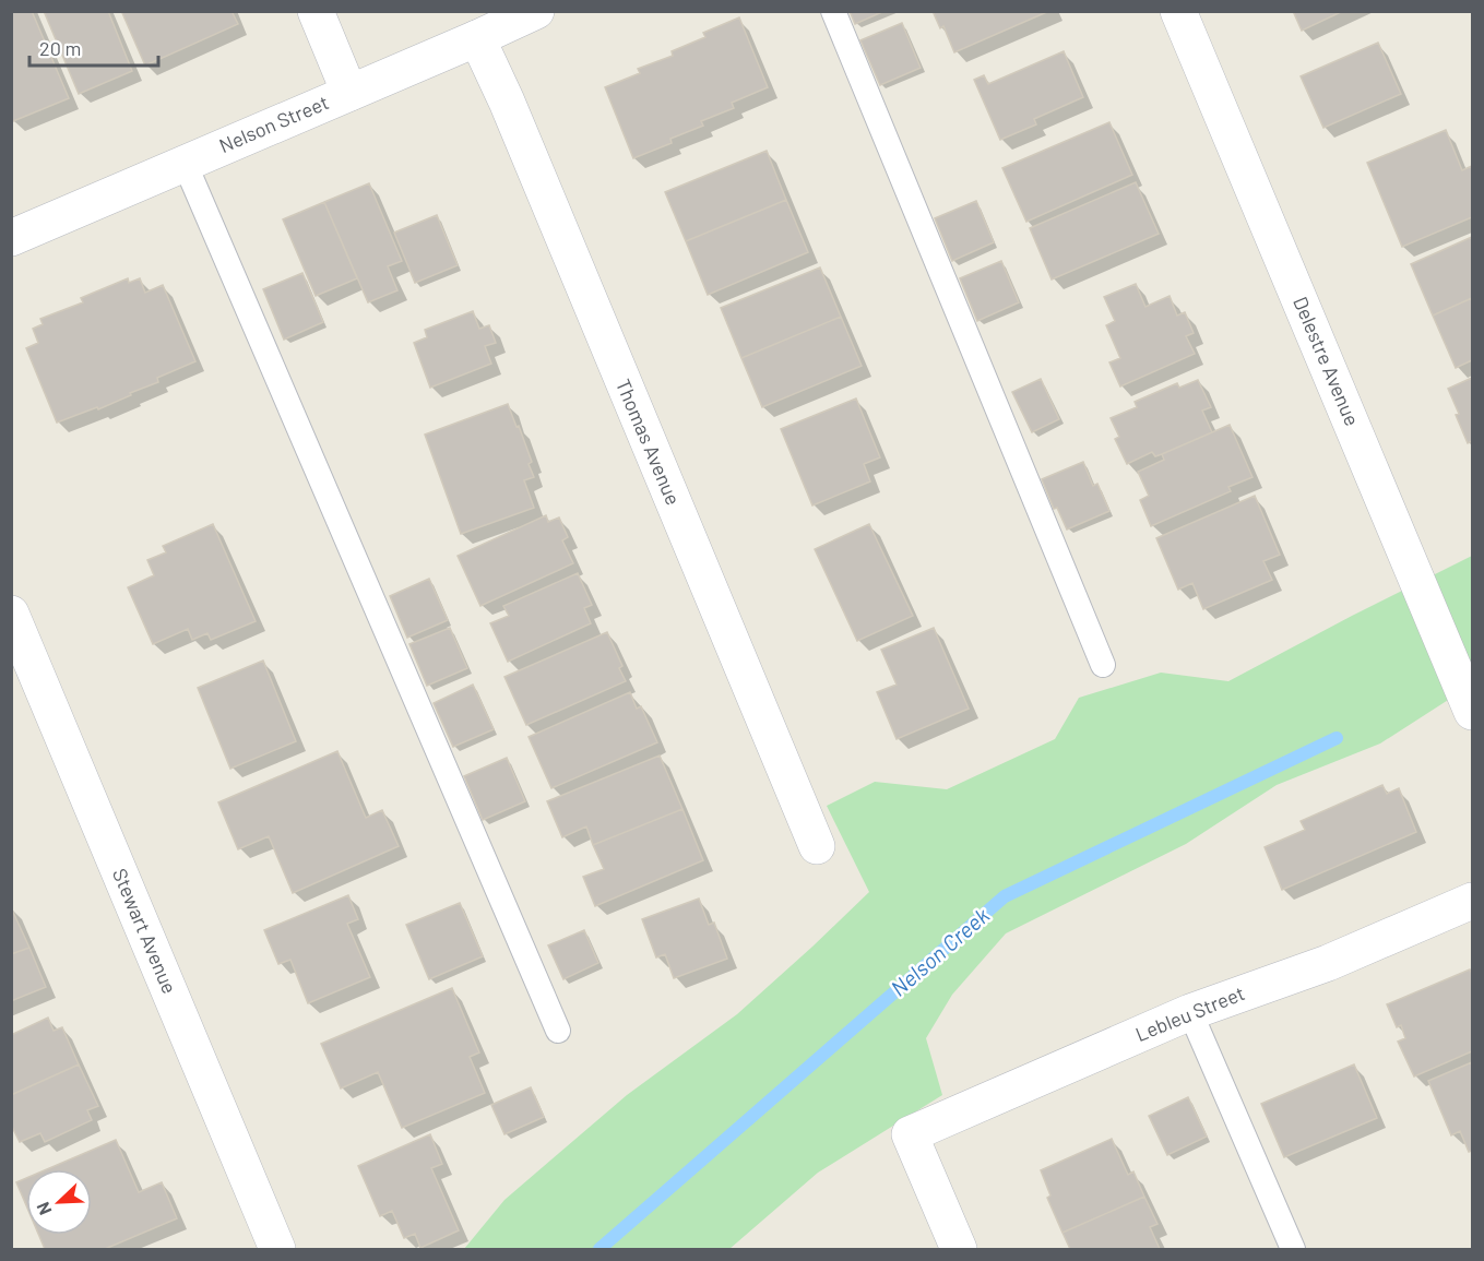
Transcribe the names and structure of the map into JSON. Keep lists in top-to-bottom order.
{
  "streets": {
    "street": [
      "Nelson Street",
      "Delestre Avenue",
      "Thomas Avenue",
      "Stewart Avenue",
      "Lebleu Street"
    ]
  },
  "crossings": [
    ["Nelson Street", "Thomas Avenue"]
  ],
  "water": ["Nelson Creek"],
  "scale_bar": "20 m",
  "north": "bottom left"
}
